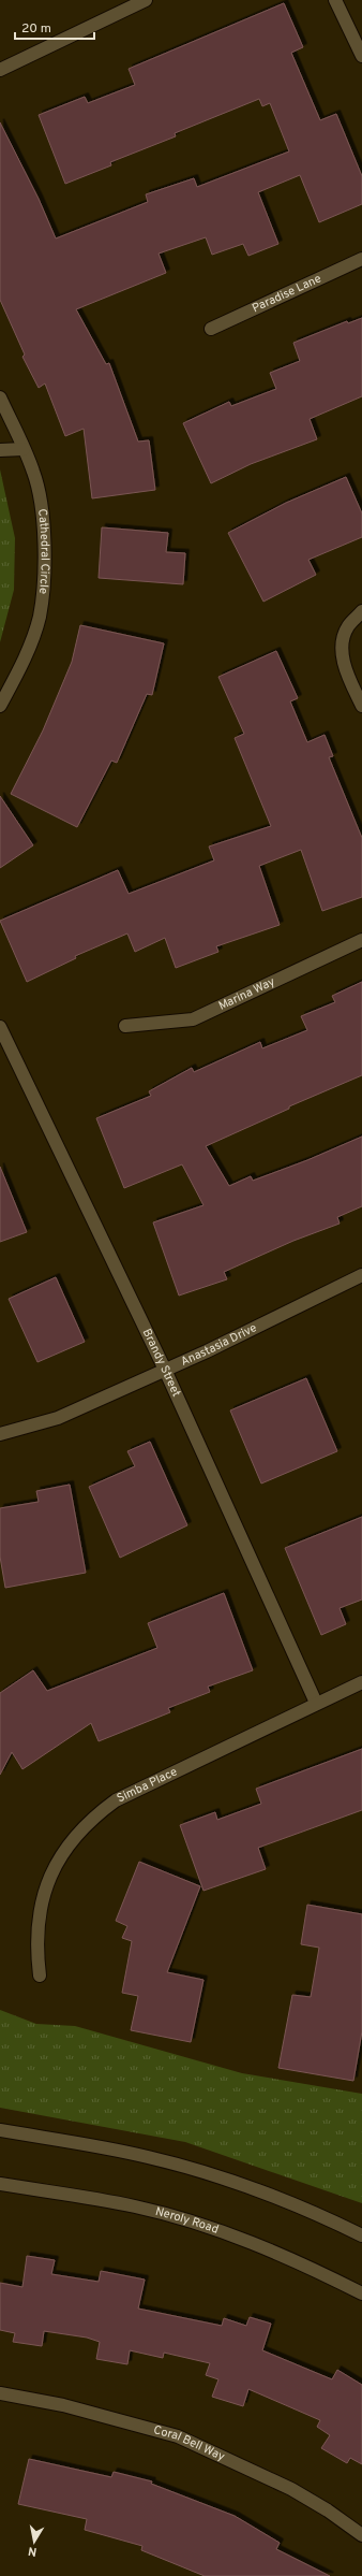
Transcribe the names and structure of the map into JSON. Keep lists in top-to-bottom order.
{
  "streets": {
    "street": [
      "Paradise Lane",
      "Cathedral Circle",
      "Marina Way",
      "Anastasia Drive",
      "Brandy Street",
      "Simba Place",
      "Neroly Road",
      "Coral Bell Way"
    ]
  },
  "crossings": [
    ["Anastasia Drive", "Brandy Street"],
    ["Brandy Street", "Simba Place"]
  ],
  "scale_bar": "20 m",
  "north": "bottom"
}
